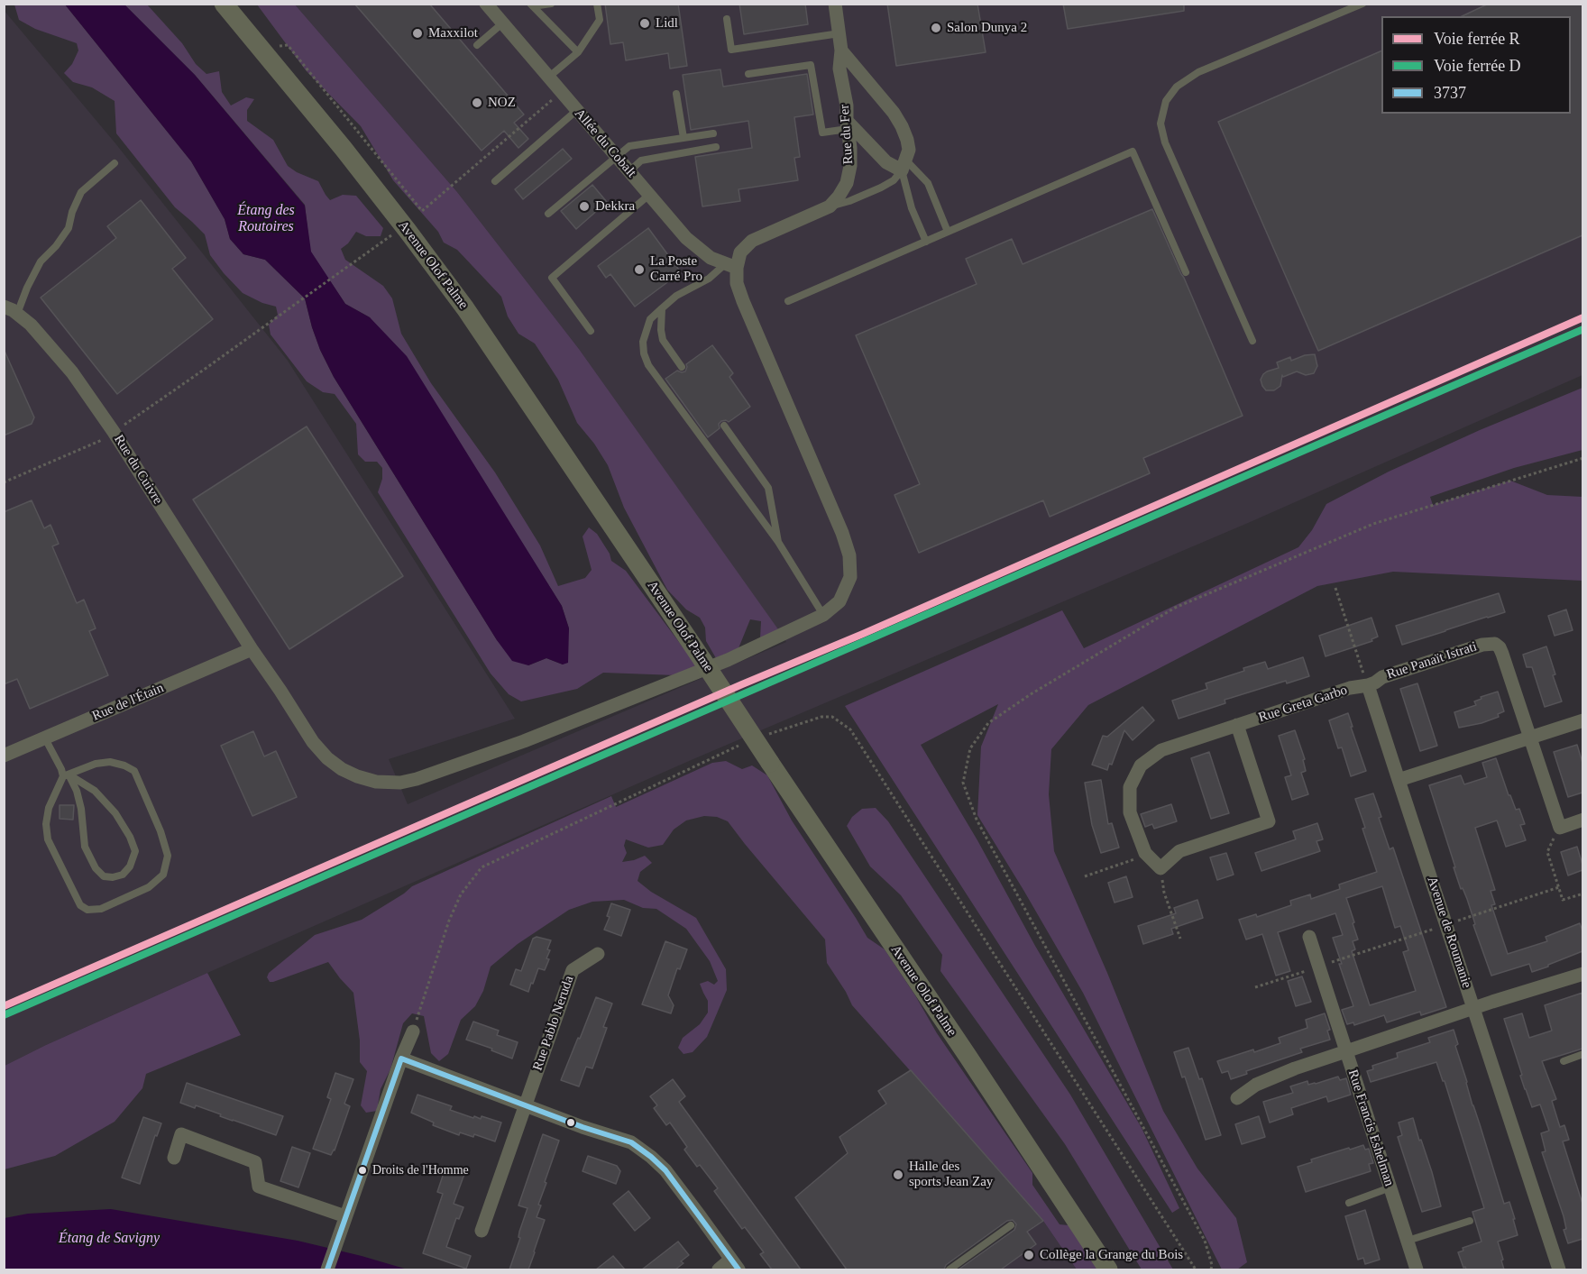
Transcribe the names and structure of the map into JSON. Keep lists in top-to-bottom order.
{
  "streets": {
    "main road": ["Avenue Olof Palme"],
    "street": [
      "Rue du Fer",
      "Allée du Cobalt",
      "Rue du Cuivre",
      "Rue Panaït Istrati",
      "Rue de l'Étain",
      "Rue Greta Garbo",
      "Avenue de Roumanie",
      "Rue Pablo Neruda",
      "Rue Francis Eshelman"
    ]
  },
  "crossings": [
    ["Rue du Fer", "Allée du Cobalt"],
    ["Rue du Cuivre", "Rue de l'Étain"],
    ["Rue Panaït Istrati", "Rue Greta Garbo"],
    ["Avenue de Roumanie", "Rue Francis Eshelman"]
  ],
  "water": ["Étang des Routoires", "Étang de Savigny"],
  "places": [
    "Lidl",
    "Salon Dunya 2",
    "Maxxilot",
    "NOZ",
    "Dekkra",
    "La Poste Carré Pro",
    "Droits de l'Homme",
    "Halle des sports Jean Zay",
    "Collège la Grange du Bois"
  ],
  "lines": ["rail line R", "rail line D", "transit line 3737"],
  "legend": ["Voie ferrée R", "Voie ferrée D", "3737"]
}
